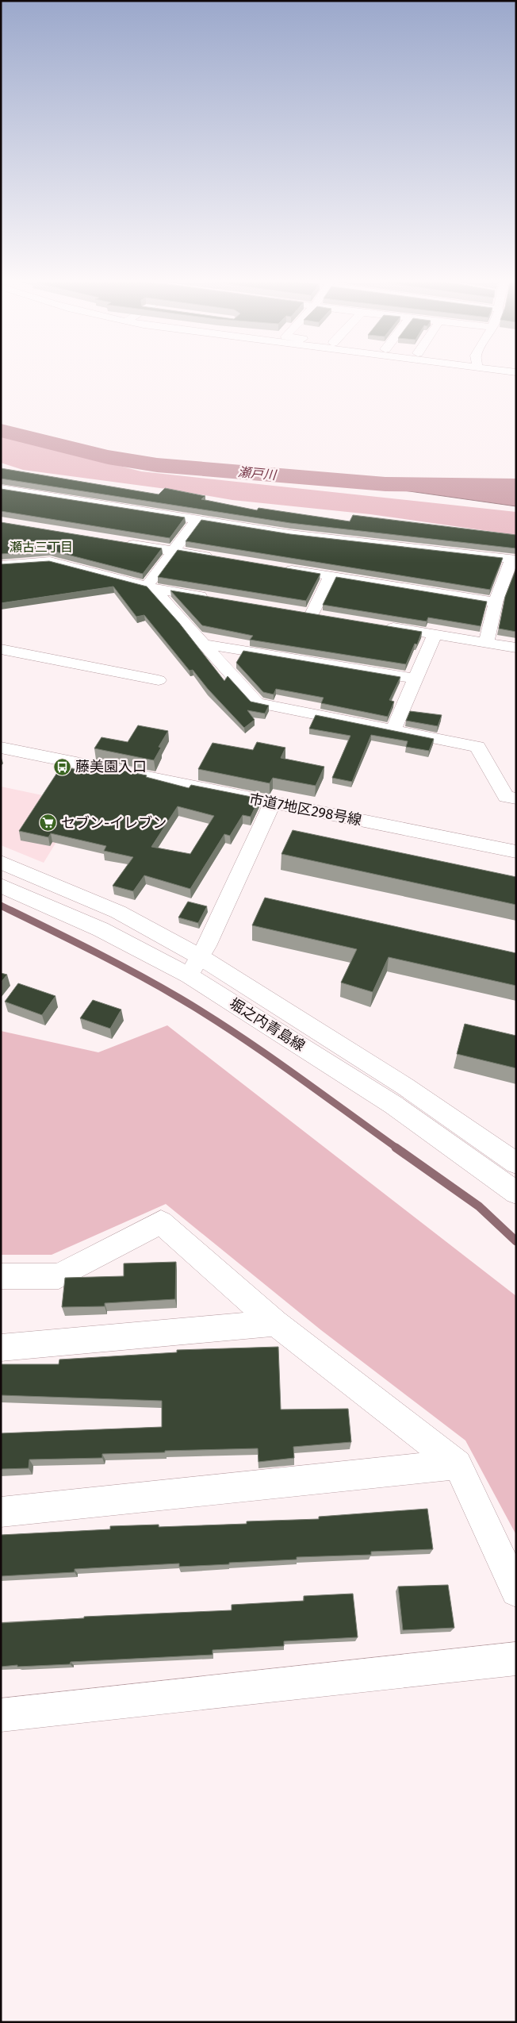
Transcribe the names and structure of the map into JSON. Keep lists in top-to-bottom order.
{
  "streets": {
    "street": ["市道7地区298号線", "堀之内青島線"]
  },
  "districts": ["瀬古三丁目"],
  "water": ["瀬戸川"],
  "places": {
    "bus stop": ["藤美園入口"],
    "supermarket": ["セブン-イレブン"]
  }
}
